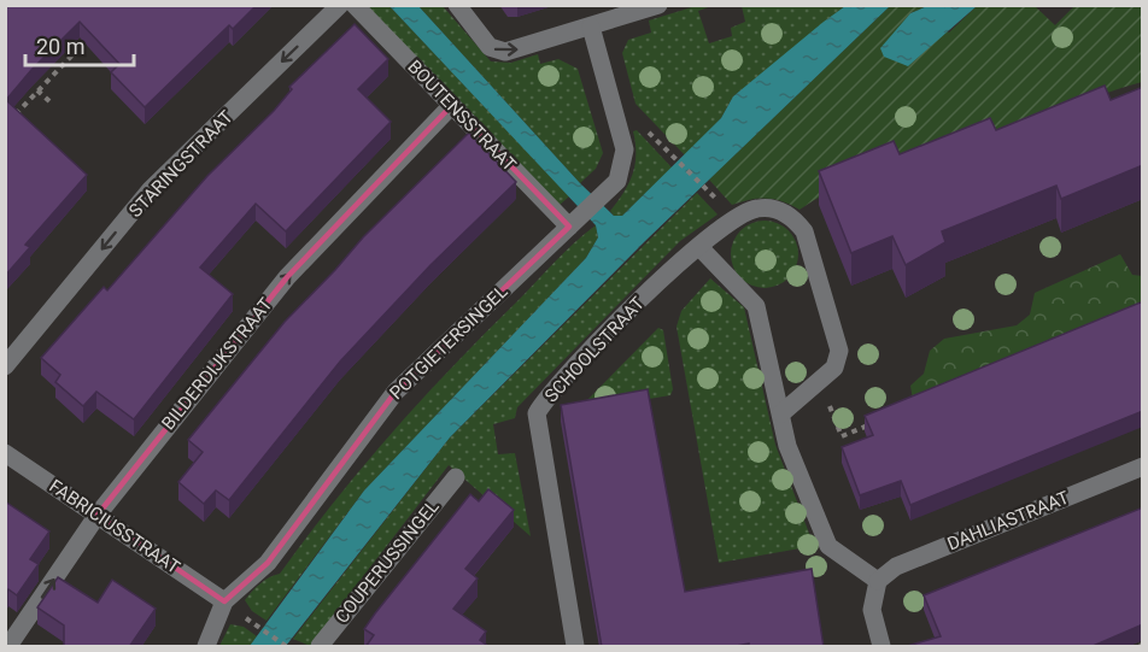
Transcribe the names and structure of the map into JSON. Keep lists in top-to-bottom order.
{
  "streets": {
    "street": [
      "BOUTENSSTRAAT",
      "STARINGSTRAAT",
      "POTGIETERSINGEL",
      "SCHOOLSTRAAT",
      "BILDERDIJKSTRAAT",
      "DAHLIASTRAAT",
      "FABRICIUSSTRAAT",
      "COUPERUSSINGEL"
    ]
  },
  "crossings": [
    ["BOUTENSSTRAAT", "POTGIETERSINGEL"],
    ["BOUTENSSTRAAT", "BILDERDIJKSTRAAT"],
    ["POTGIETERSINGEL", "FABRICIUSSTRAAT"],
    ["BILDERDIJKSTRAAT", "FABRICIUSSTRAAT"]
  ],
  "one_way": ["STARINGSTRAAT", "BILDERDIJKSTRAAT"],
  "scale_bar": "20 m"
}
